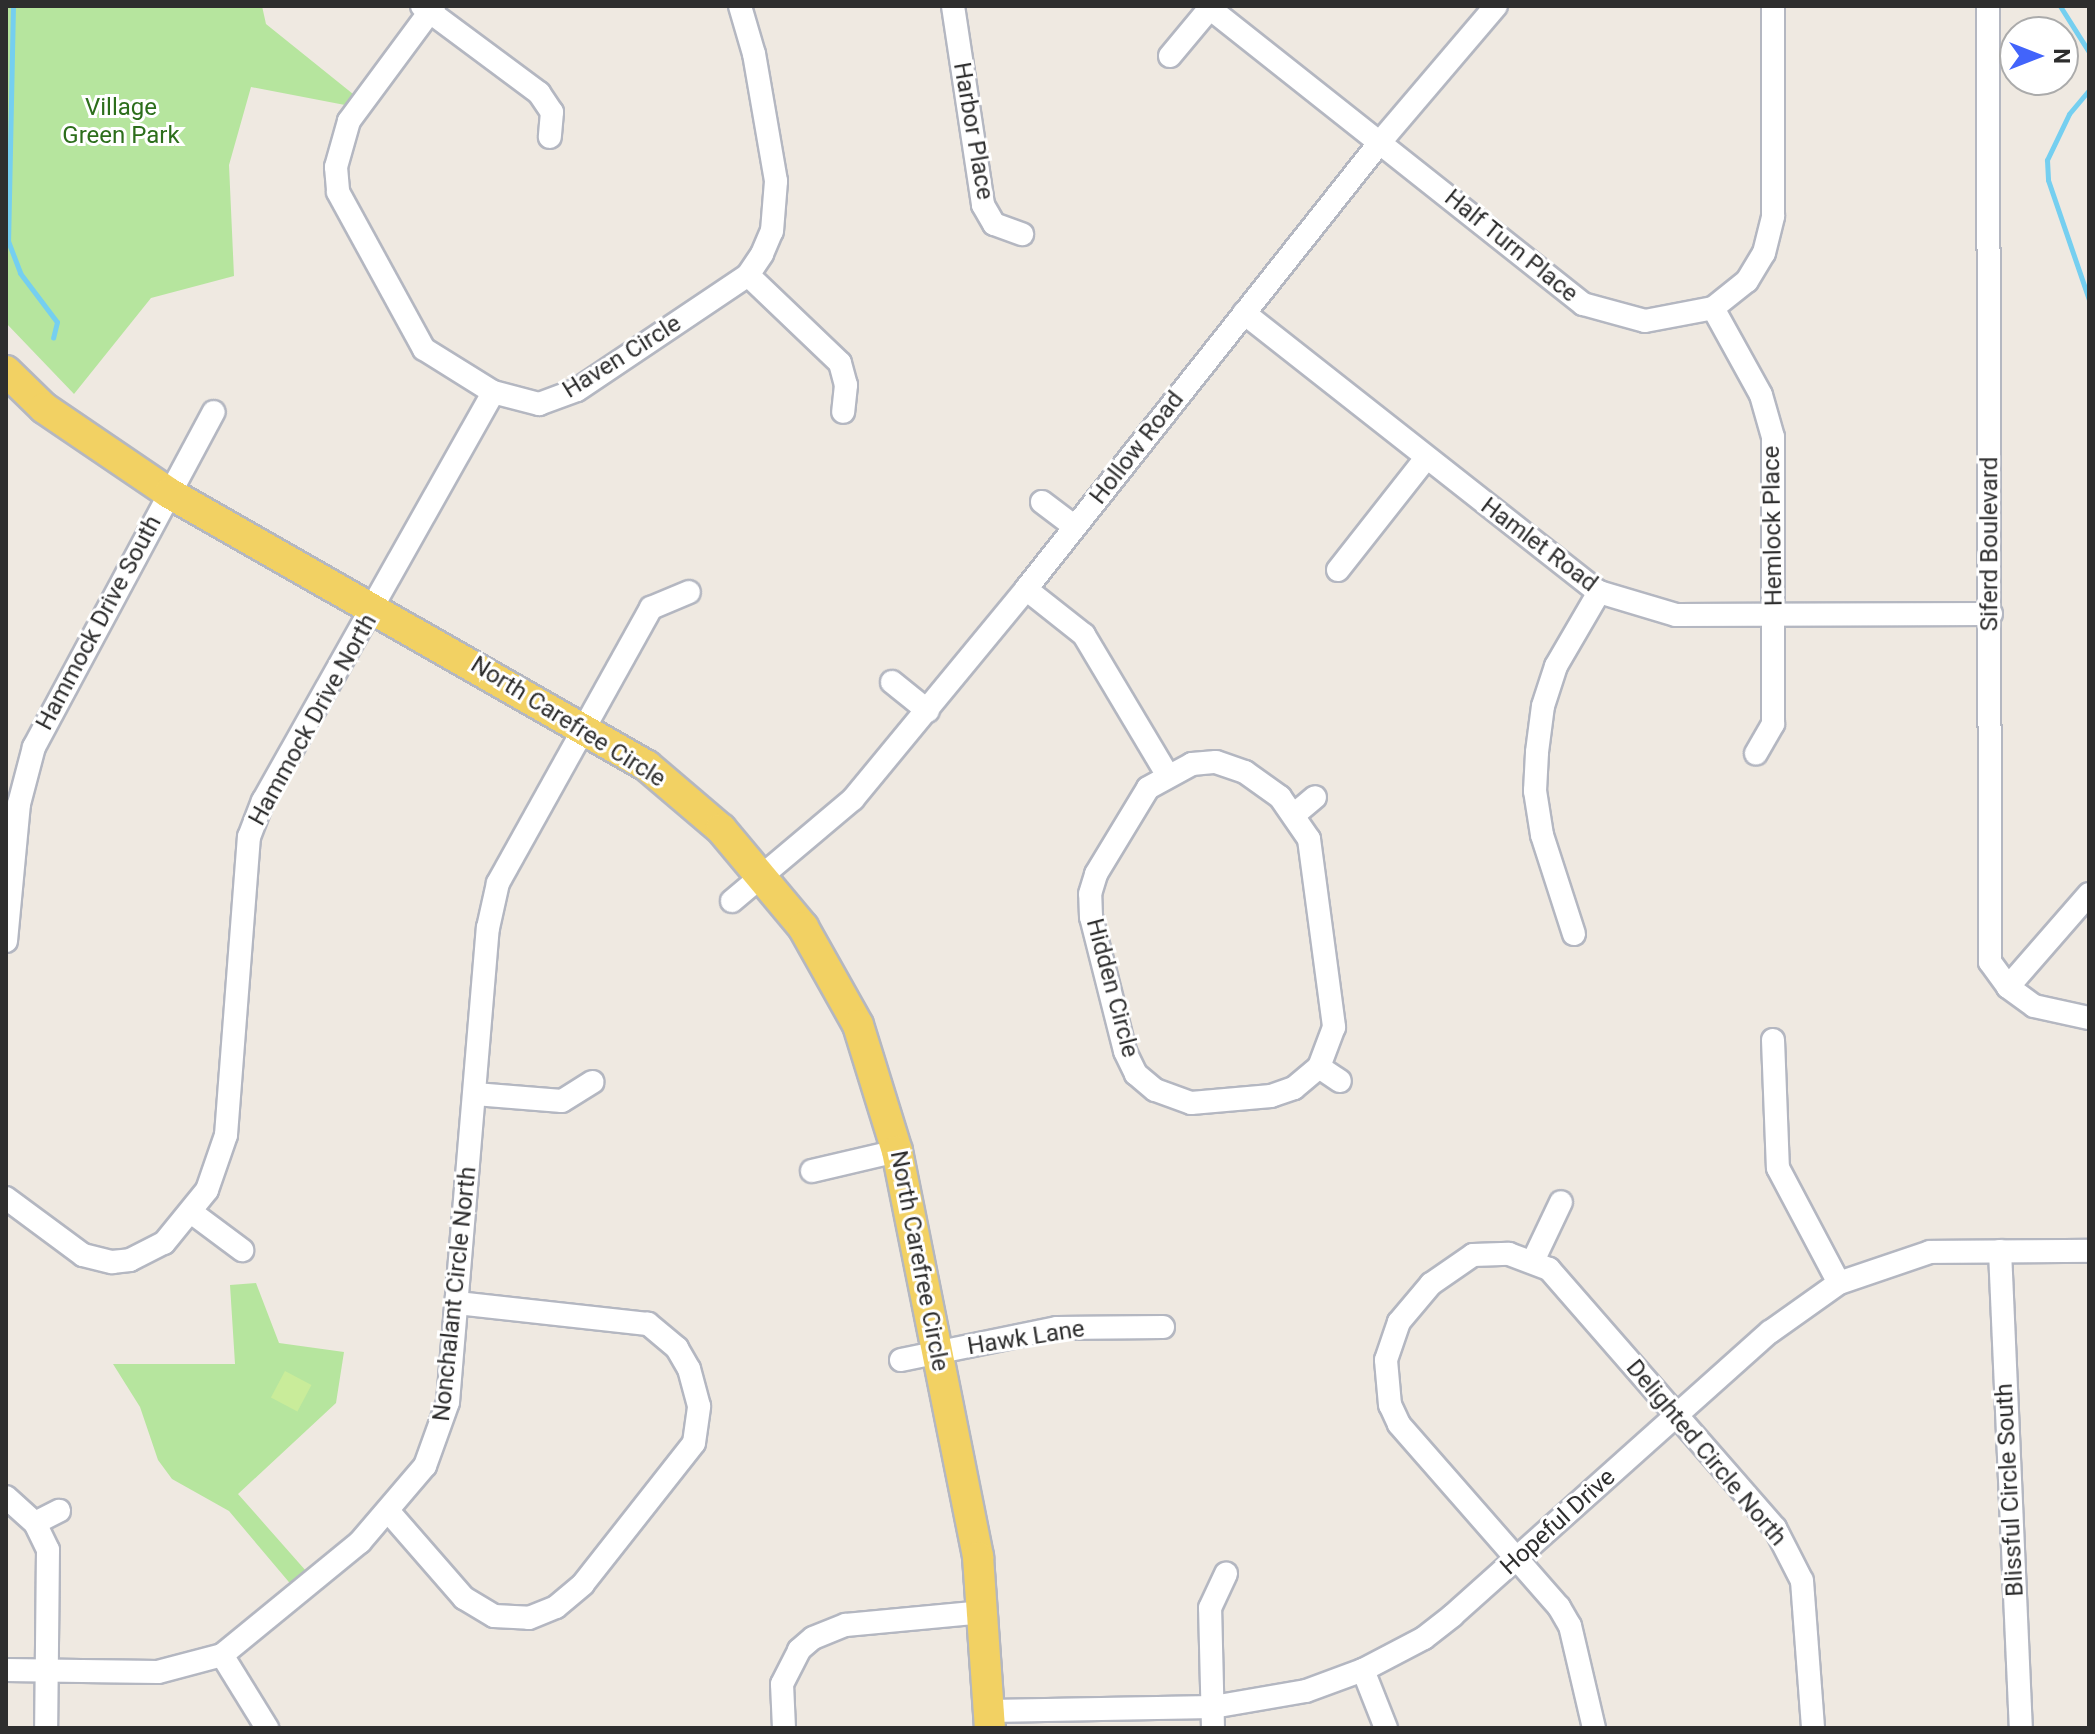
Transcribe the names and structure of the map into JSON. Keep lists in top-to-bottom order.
{
  "streets": {
    "main road": ["North Carefree Circle"],
    "street": [
      "Harbor Place",
      "Half Turn Place",
      "Haven Circle",
      "Hollow Road",
      "Hemlock Place",
      "Siferd Boulevard",
      "Hamlet Road",
      "Hammock Drive South",
      "Hammock Drive North",
      "Hidden Circle",
      "Nonchalant Circle North",
      "Hawk Lane",
      "Delighted Circle North",
      "Blissful Circle South",
      "Hopeful Drive"
    ]
  },
  "crossings": [
    ["Half Turn Place", "Hollow Road"],
    ["Half Turn Place", "Hemlock Place"],
    ["Haven Circle", "Hammock Drive North"],
    ["Hollow Road", "Hamlet Road"],
    ["Hollow Road", "North Carefree Circle"],
    ["Hemlock Place", "Hamlet Road"],
    ["Siferd Boulevard", "Hamlet Road"],
    ["Hammock Drive South", "North Carefree Circle"],
    ["Hammock Drive North", "North Carefree Circle"],
    ["North Carefree Circle", "Nonchalant Circle North"],
    ["North Carefree Circle", "Hawk Lane"],
    ["North Carefree Circle", "Hopeful Drive"],
    ["Delighted Circle North", "Hopeful Drive"],
    ["Blissful Circle South", "Hopeful Drive"]
  ],
  "parks": ["Village Green Park"],
  "north": "right"
}
